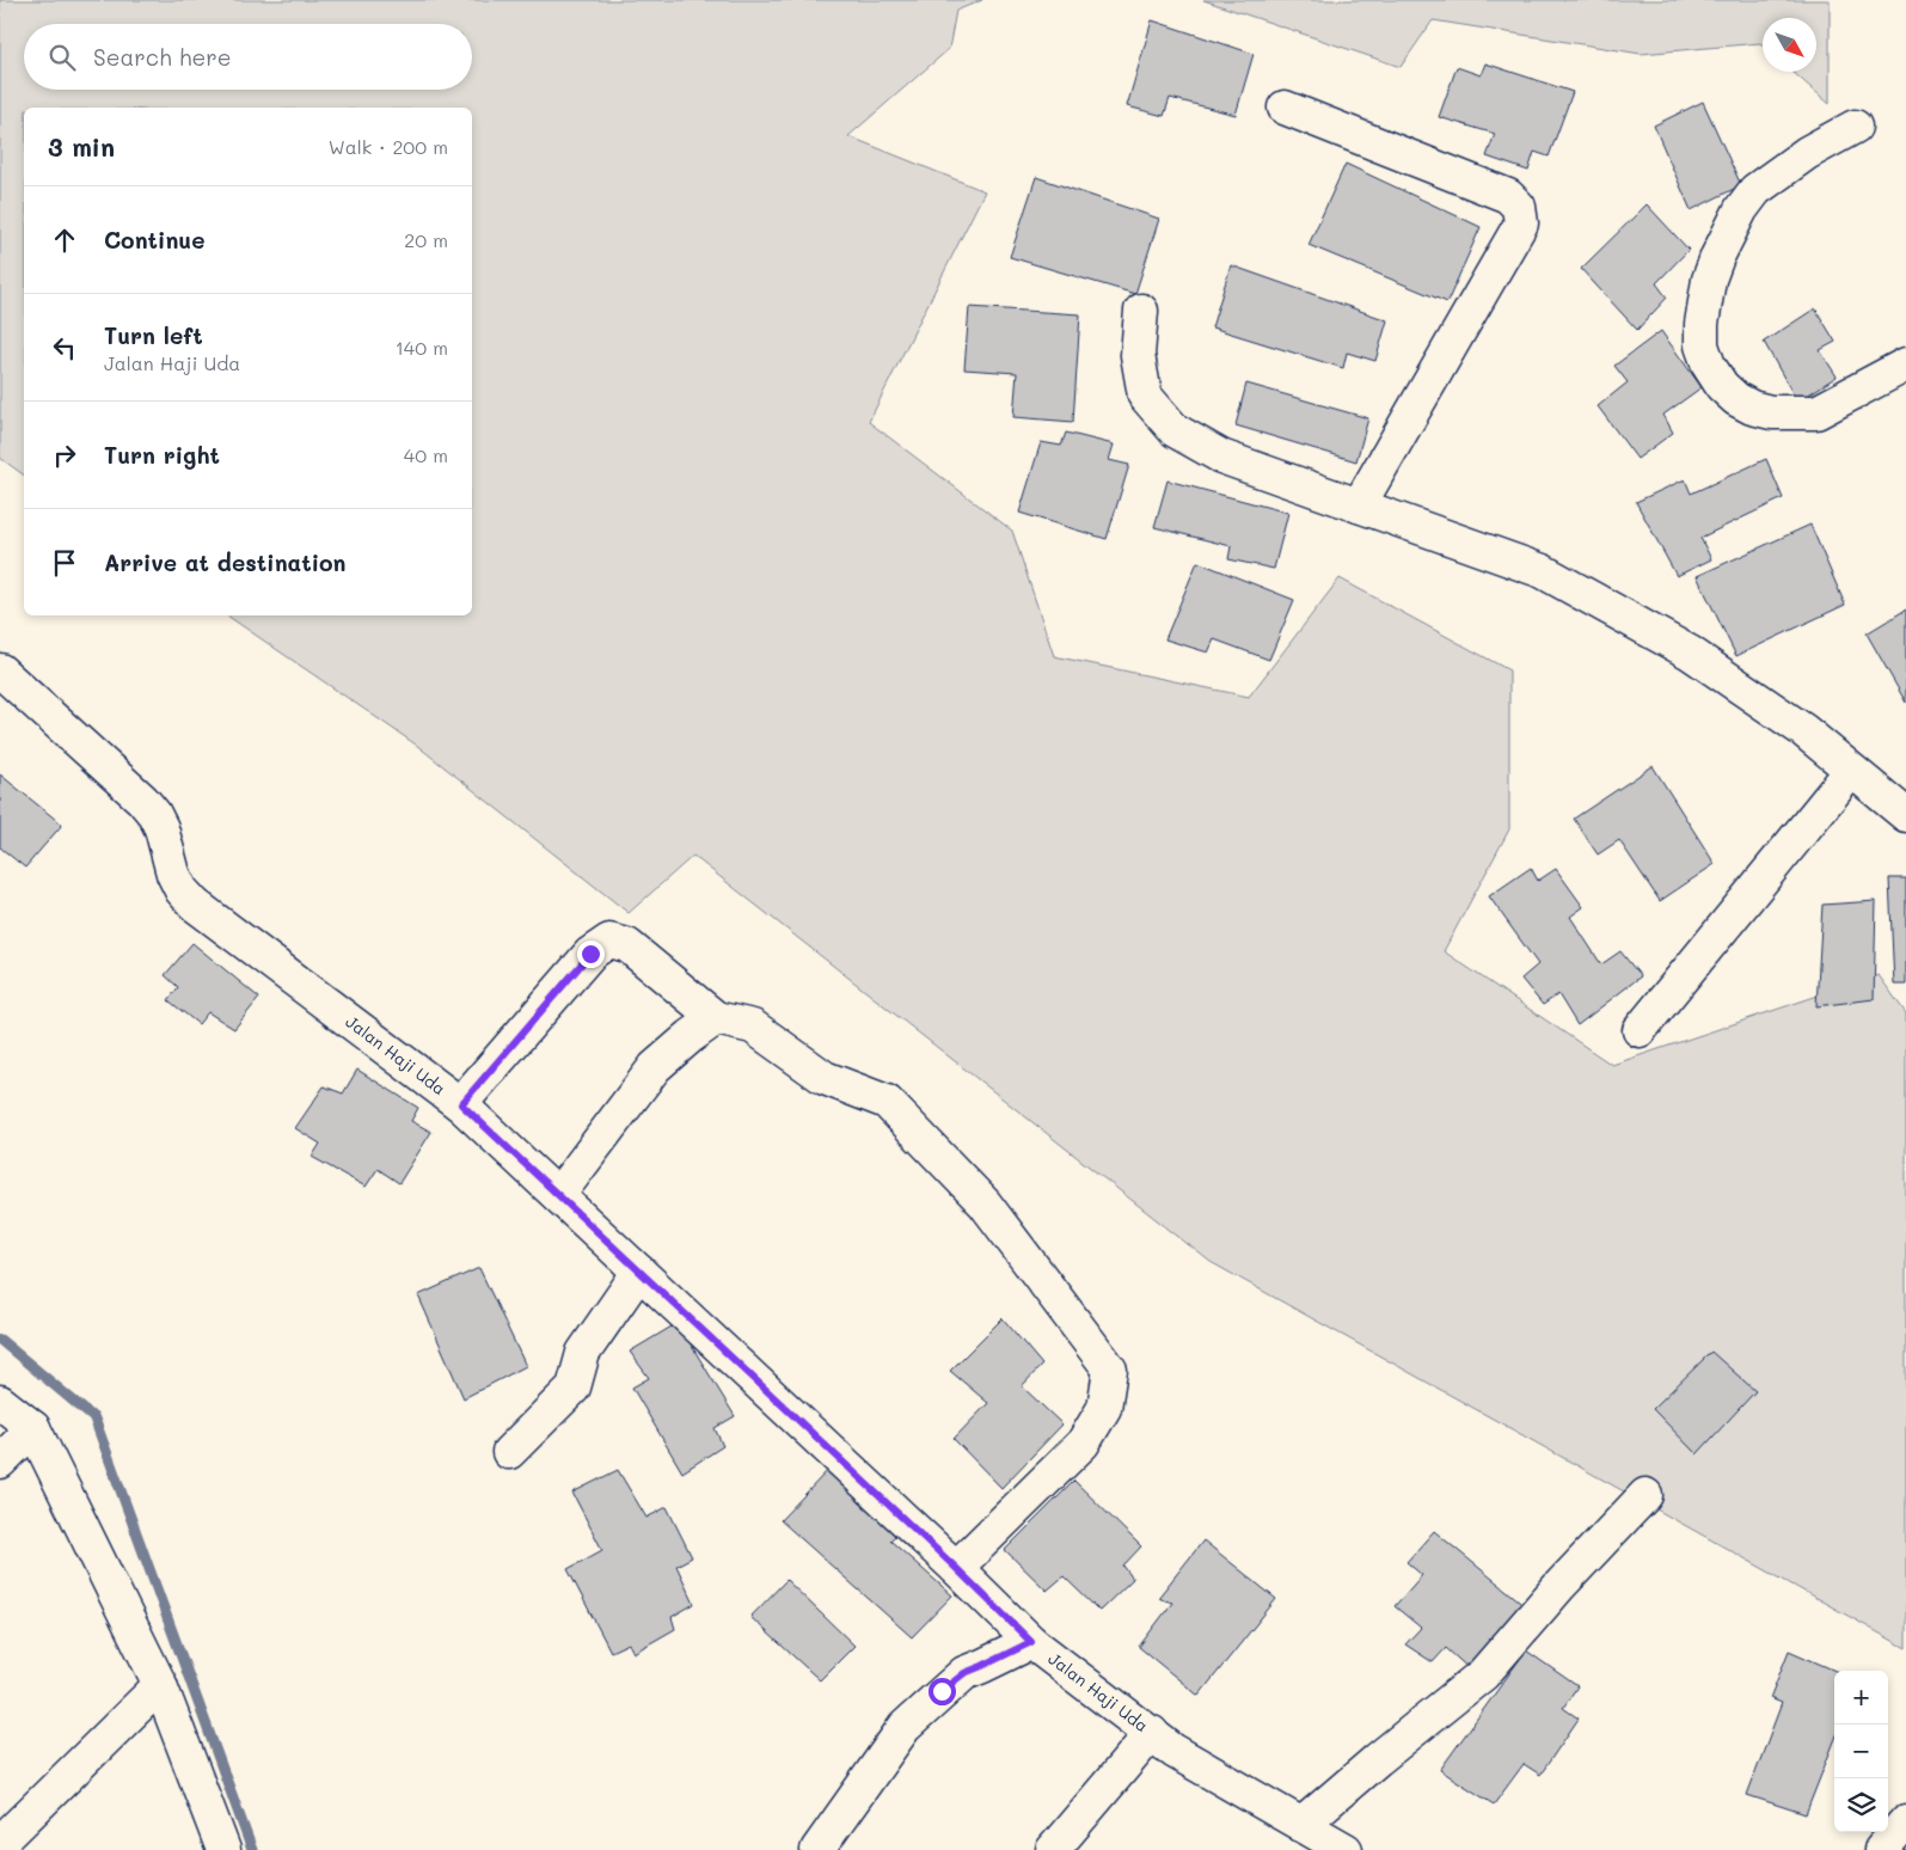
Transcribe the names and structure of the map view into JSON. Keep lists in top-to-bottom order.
{
  "streets": {
    "street": ["Jalan Haji Uda"]
  },
  "north": "bottom right",
  "page": {
    "search": "Search here",
    "heading": ["3 min", "Walk · 200 m"],
    "list": [
      ["Continue", "20 m"],
      ["Turn left", "Jalan Haji Uda", "140 m"],
      ["Turn right", "40 m"],
      "Arrive at destination"
    ],
    "map_buttons": ["+", "−"]
  }
}
